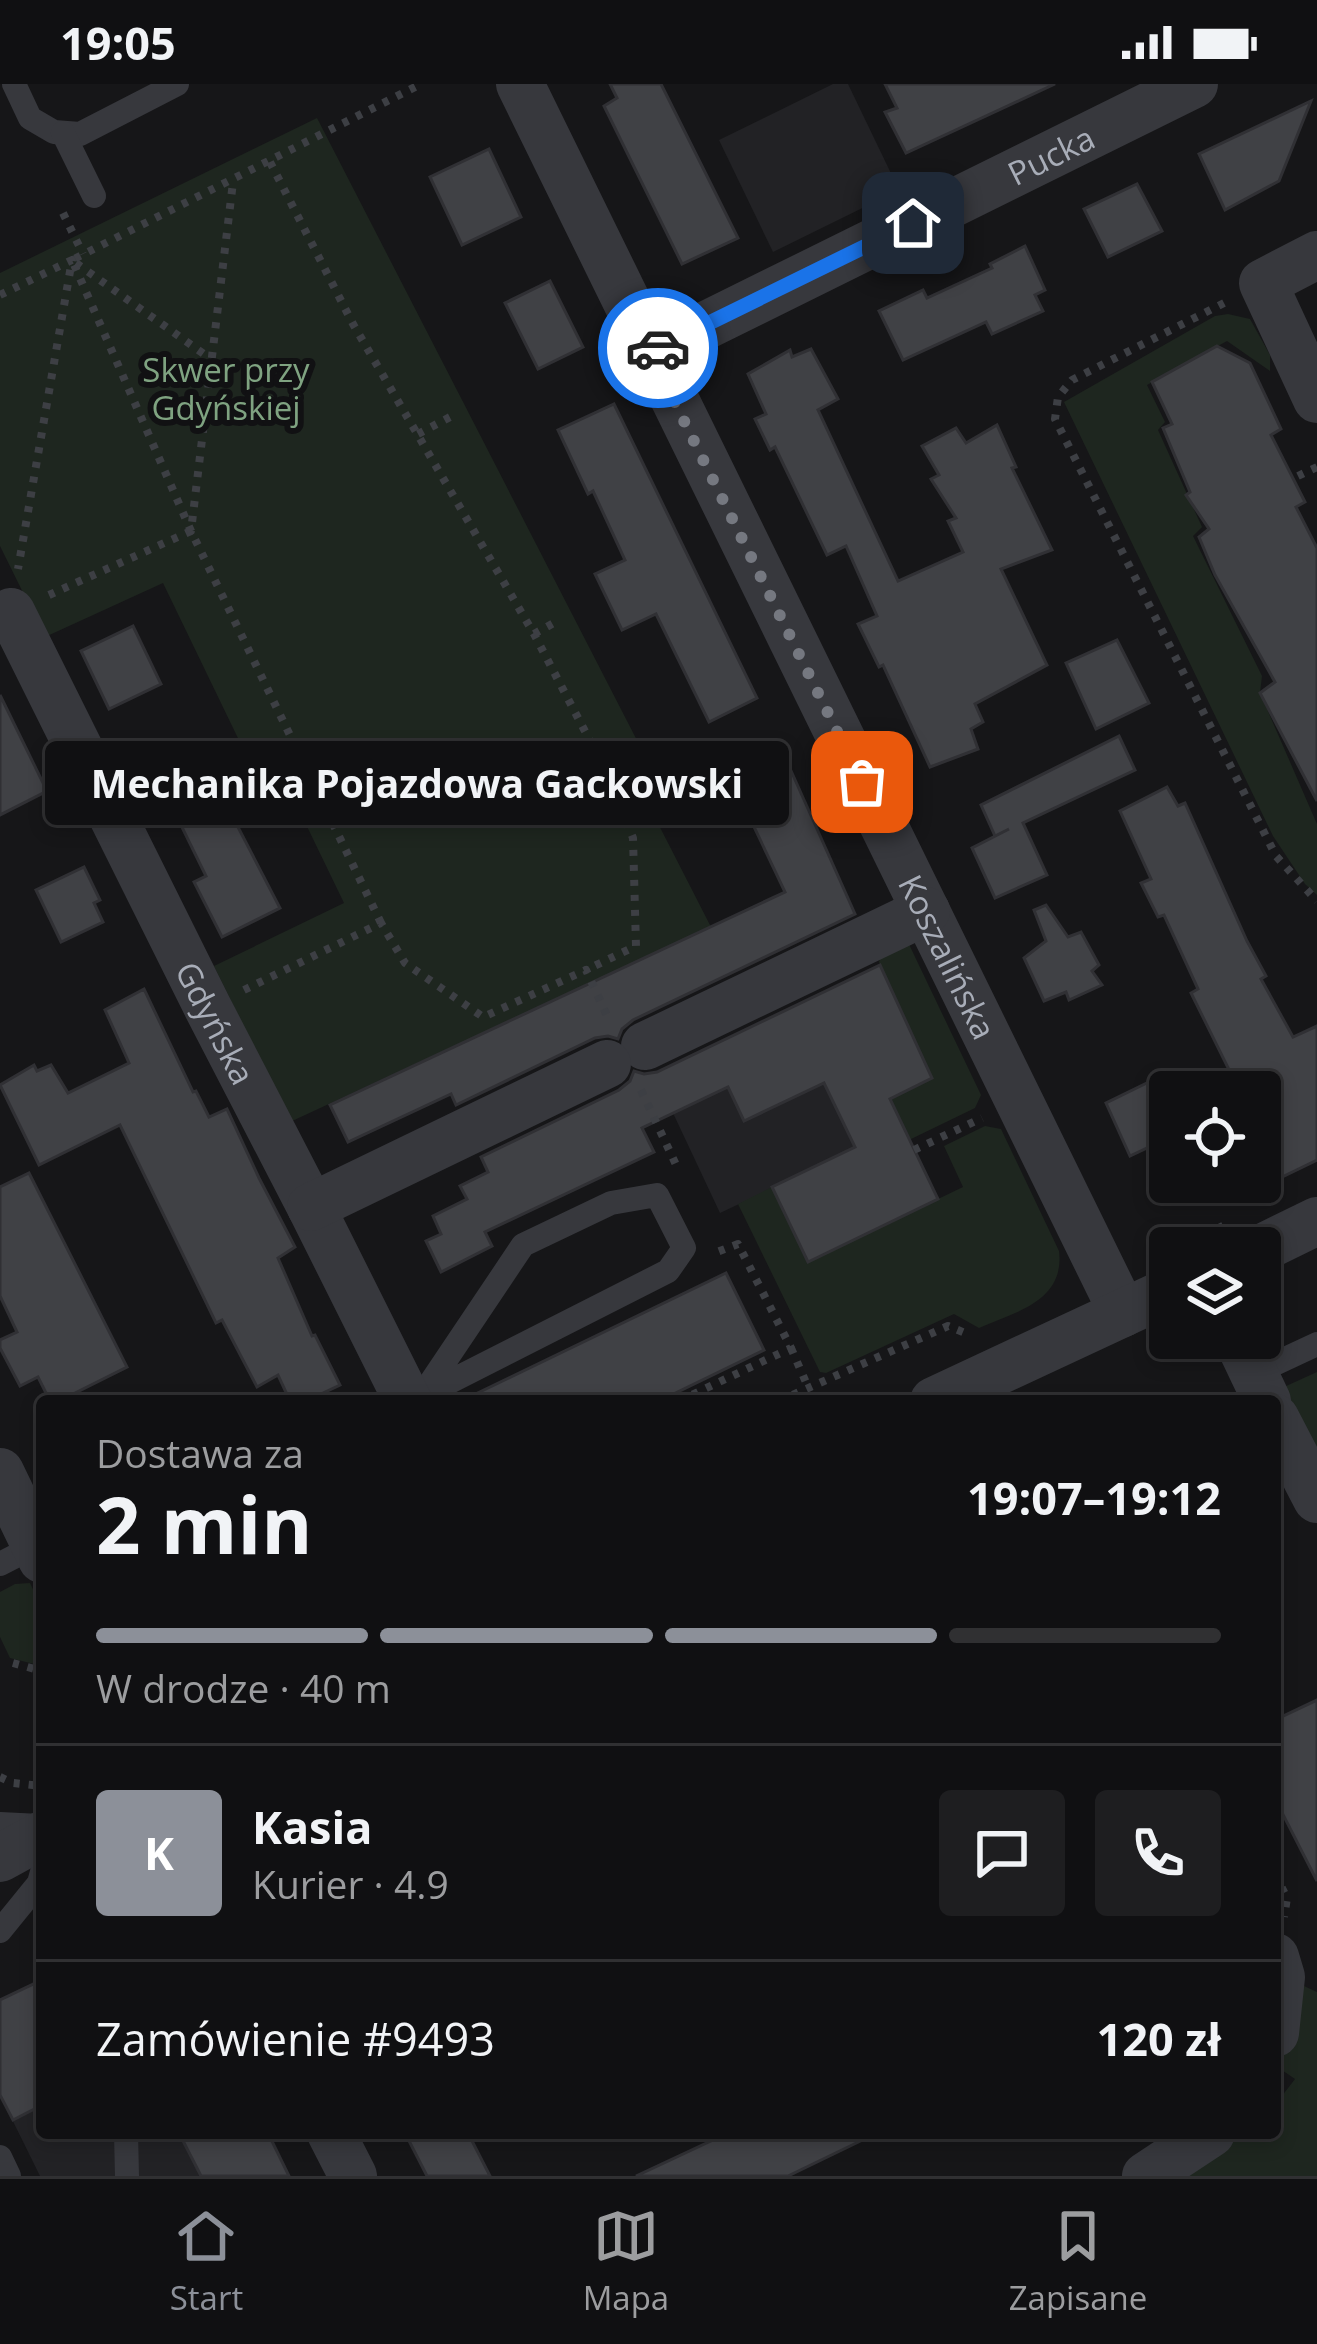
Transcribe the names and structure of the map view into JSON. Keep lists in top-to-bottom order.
{
  "streets": {
    "street": ["Pucka", "Koszalińska", "Gdyńska"]
  },
  "crossings": [
    ["Pucka", "Koszalińska"]
  ],
  "parks": ["Skwer przy Gdyńskiej"],
  "places": ["Mechanika Pojazdowa Gackowski"],
  "page": {
    "status": "19:05",
    "bubble": "Mechanika Pojazdowa Gackowski",
    "heading": ["2 min", "Dostawa za", "19:07–19:12"],
    "panel": [
      "Kasia",
      "Kurier · 4.9",
      "Zamówienie #9493",
      "120 zł"
    ],
    "bar": "W drodze · 40 m",
    "round": "K",
    "tabs": ["Start", "Mapa", "Zapisane"]
  }
}
